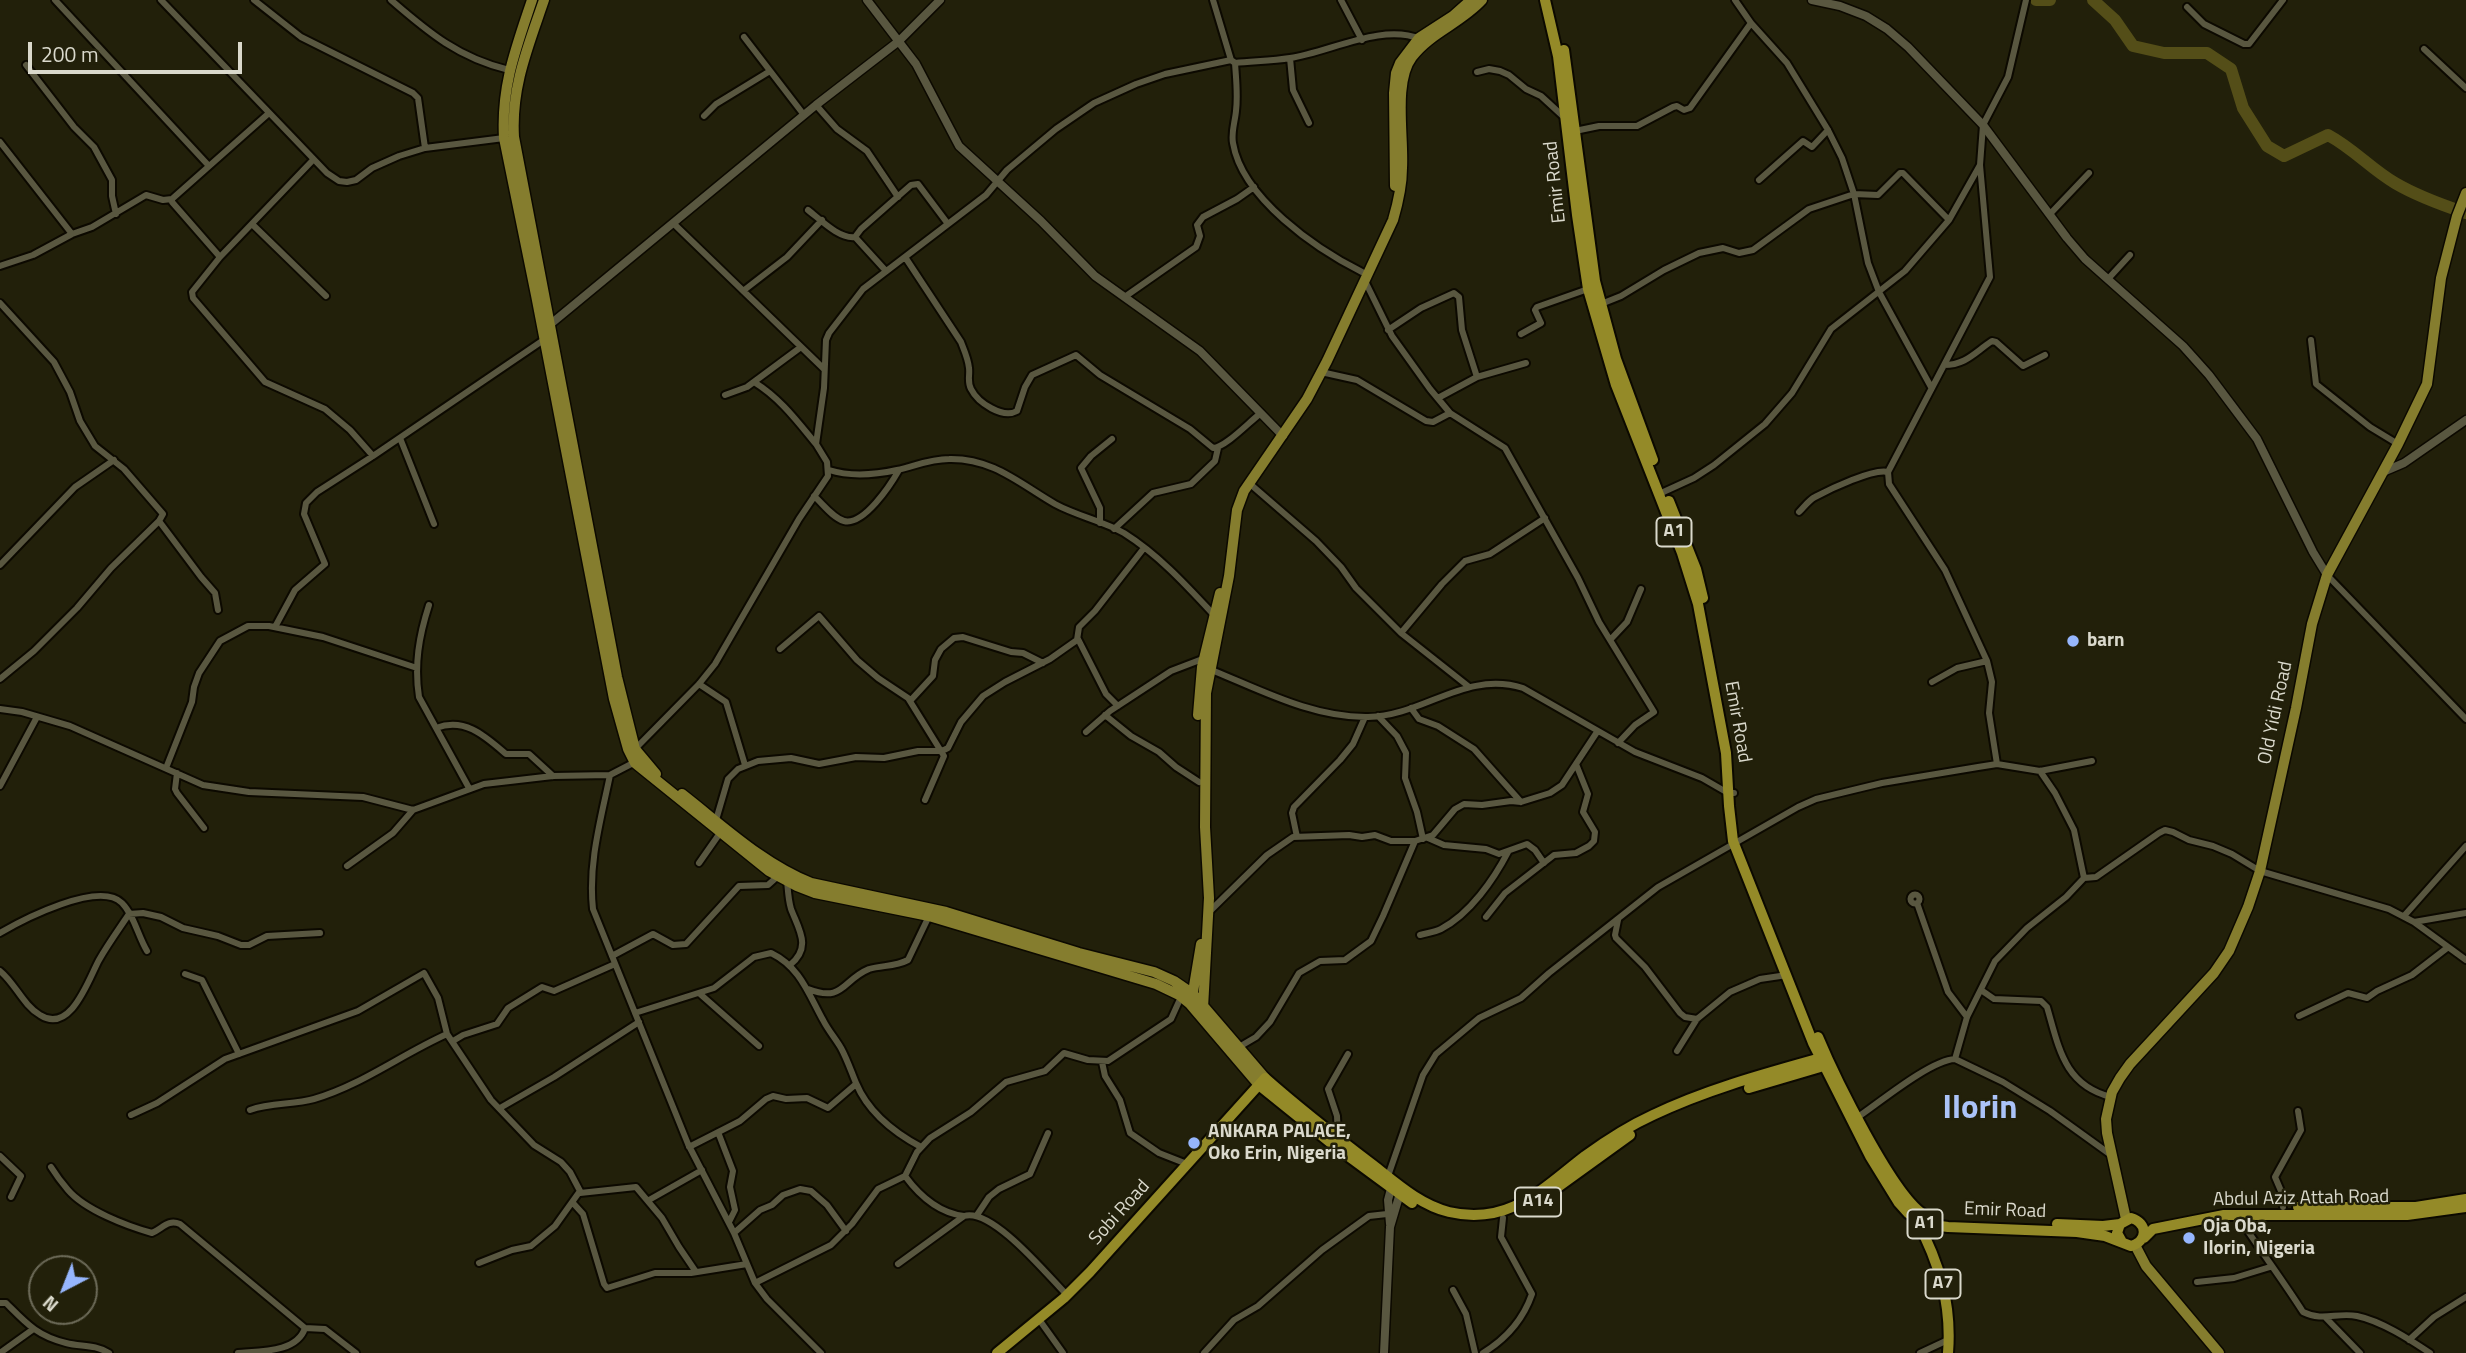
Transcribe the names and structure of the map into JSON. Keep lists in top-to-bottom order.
{
  "streets": {
    "highway": [
      "Emir Road",
      "A1",
      "Abdul Aziz Attah Road",
      "A14",
      "Sobi Road",
      "A7"
    ],
    "main road": ["Old Yidi Road"]
  },
  "crossings": [
    ["Emir Road", "Old Yidi Road"],
    ["Emir Road", "Abdul Aziz Attah Road"],
    ["Emir Road", "A14"],
    ["Emir Road", "A7"],
    ["Old Yidi Road", "Abdul Aziz Attah Road"],
    ["A14", "Sobi Road"]
  ],
  "districts": ["Ilorin"],
  "places": ["barn", "ANKARA PALACE, Oko Erin, Nigeria", "Oja Oba, Ilorin, Nigeria"],
  "scale_bar": "200 m",
  "north": "bottom left"
}
